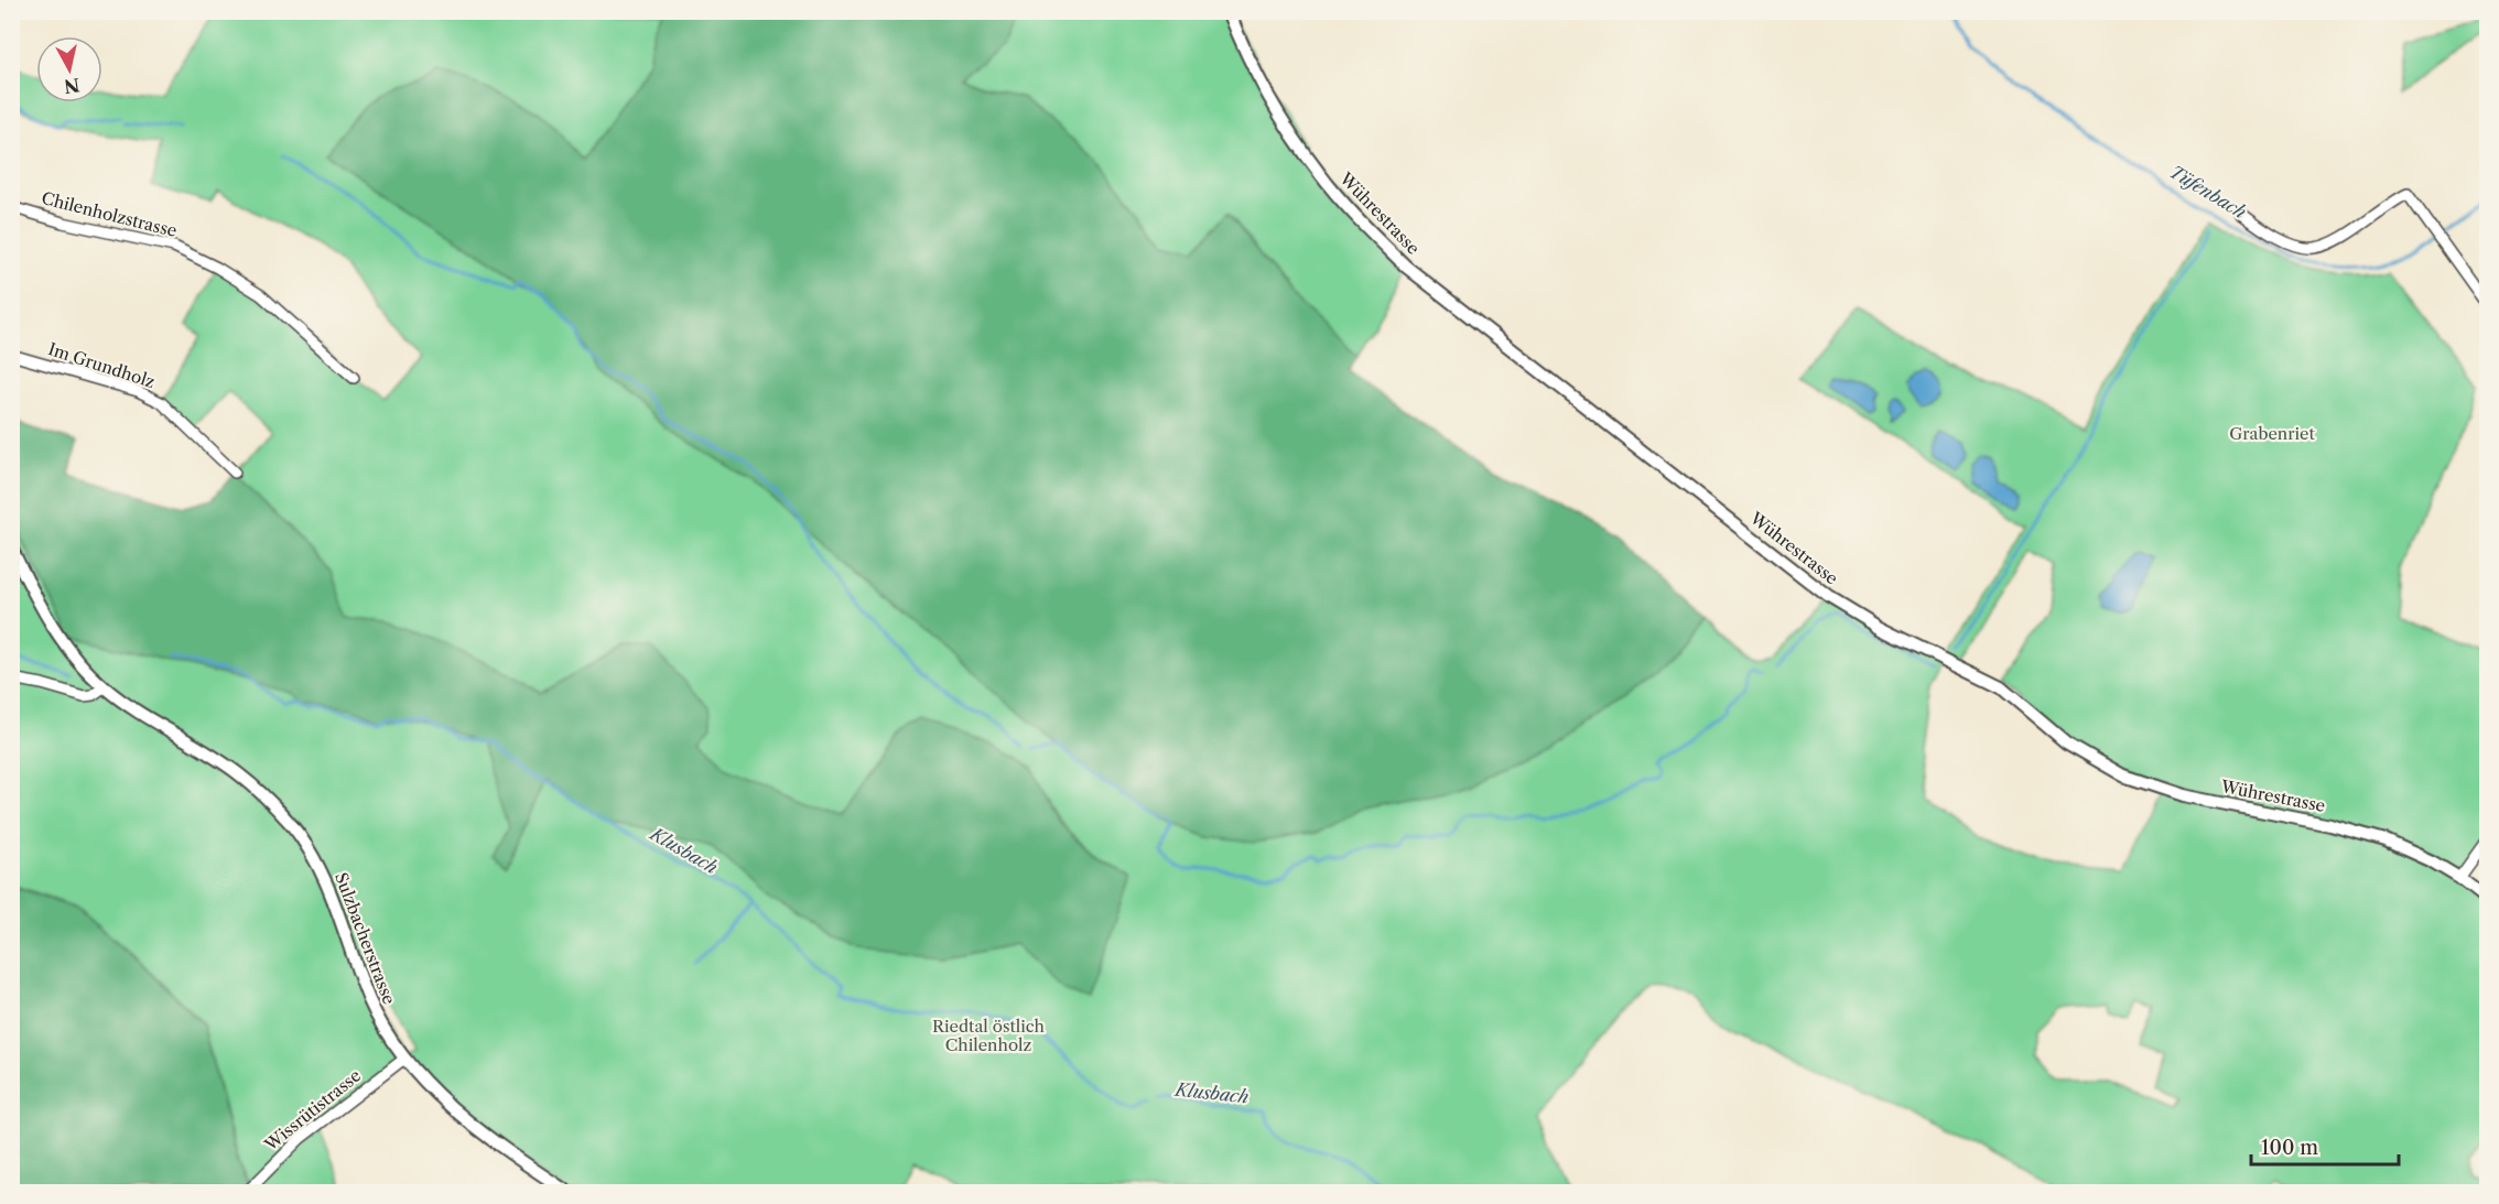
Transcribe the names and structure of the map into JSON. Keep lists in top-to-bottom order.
{
  "streets": {
    "street": [
      "Wührestrasse",
      "Chilenholzstrasse",
      "Im Grundholz",
      "Sulzbacherstrasse",
      "Wissrütistrasse"
    ]
  },
  "crossings": [
    ["Sulzbacherstrasse", "Wissrütistrasse"]
  ],
  "water": ["Tüfenbach", "Klusbach"],
  "parks": ["Grabenriet", "Riedtal östlich Chilenholz"],
  "scale_bar": "100 m",
  "north": "bottom"
}
